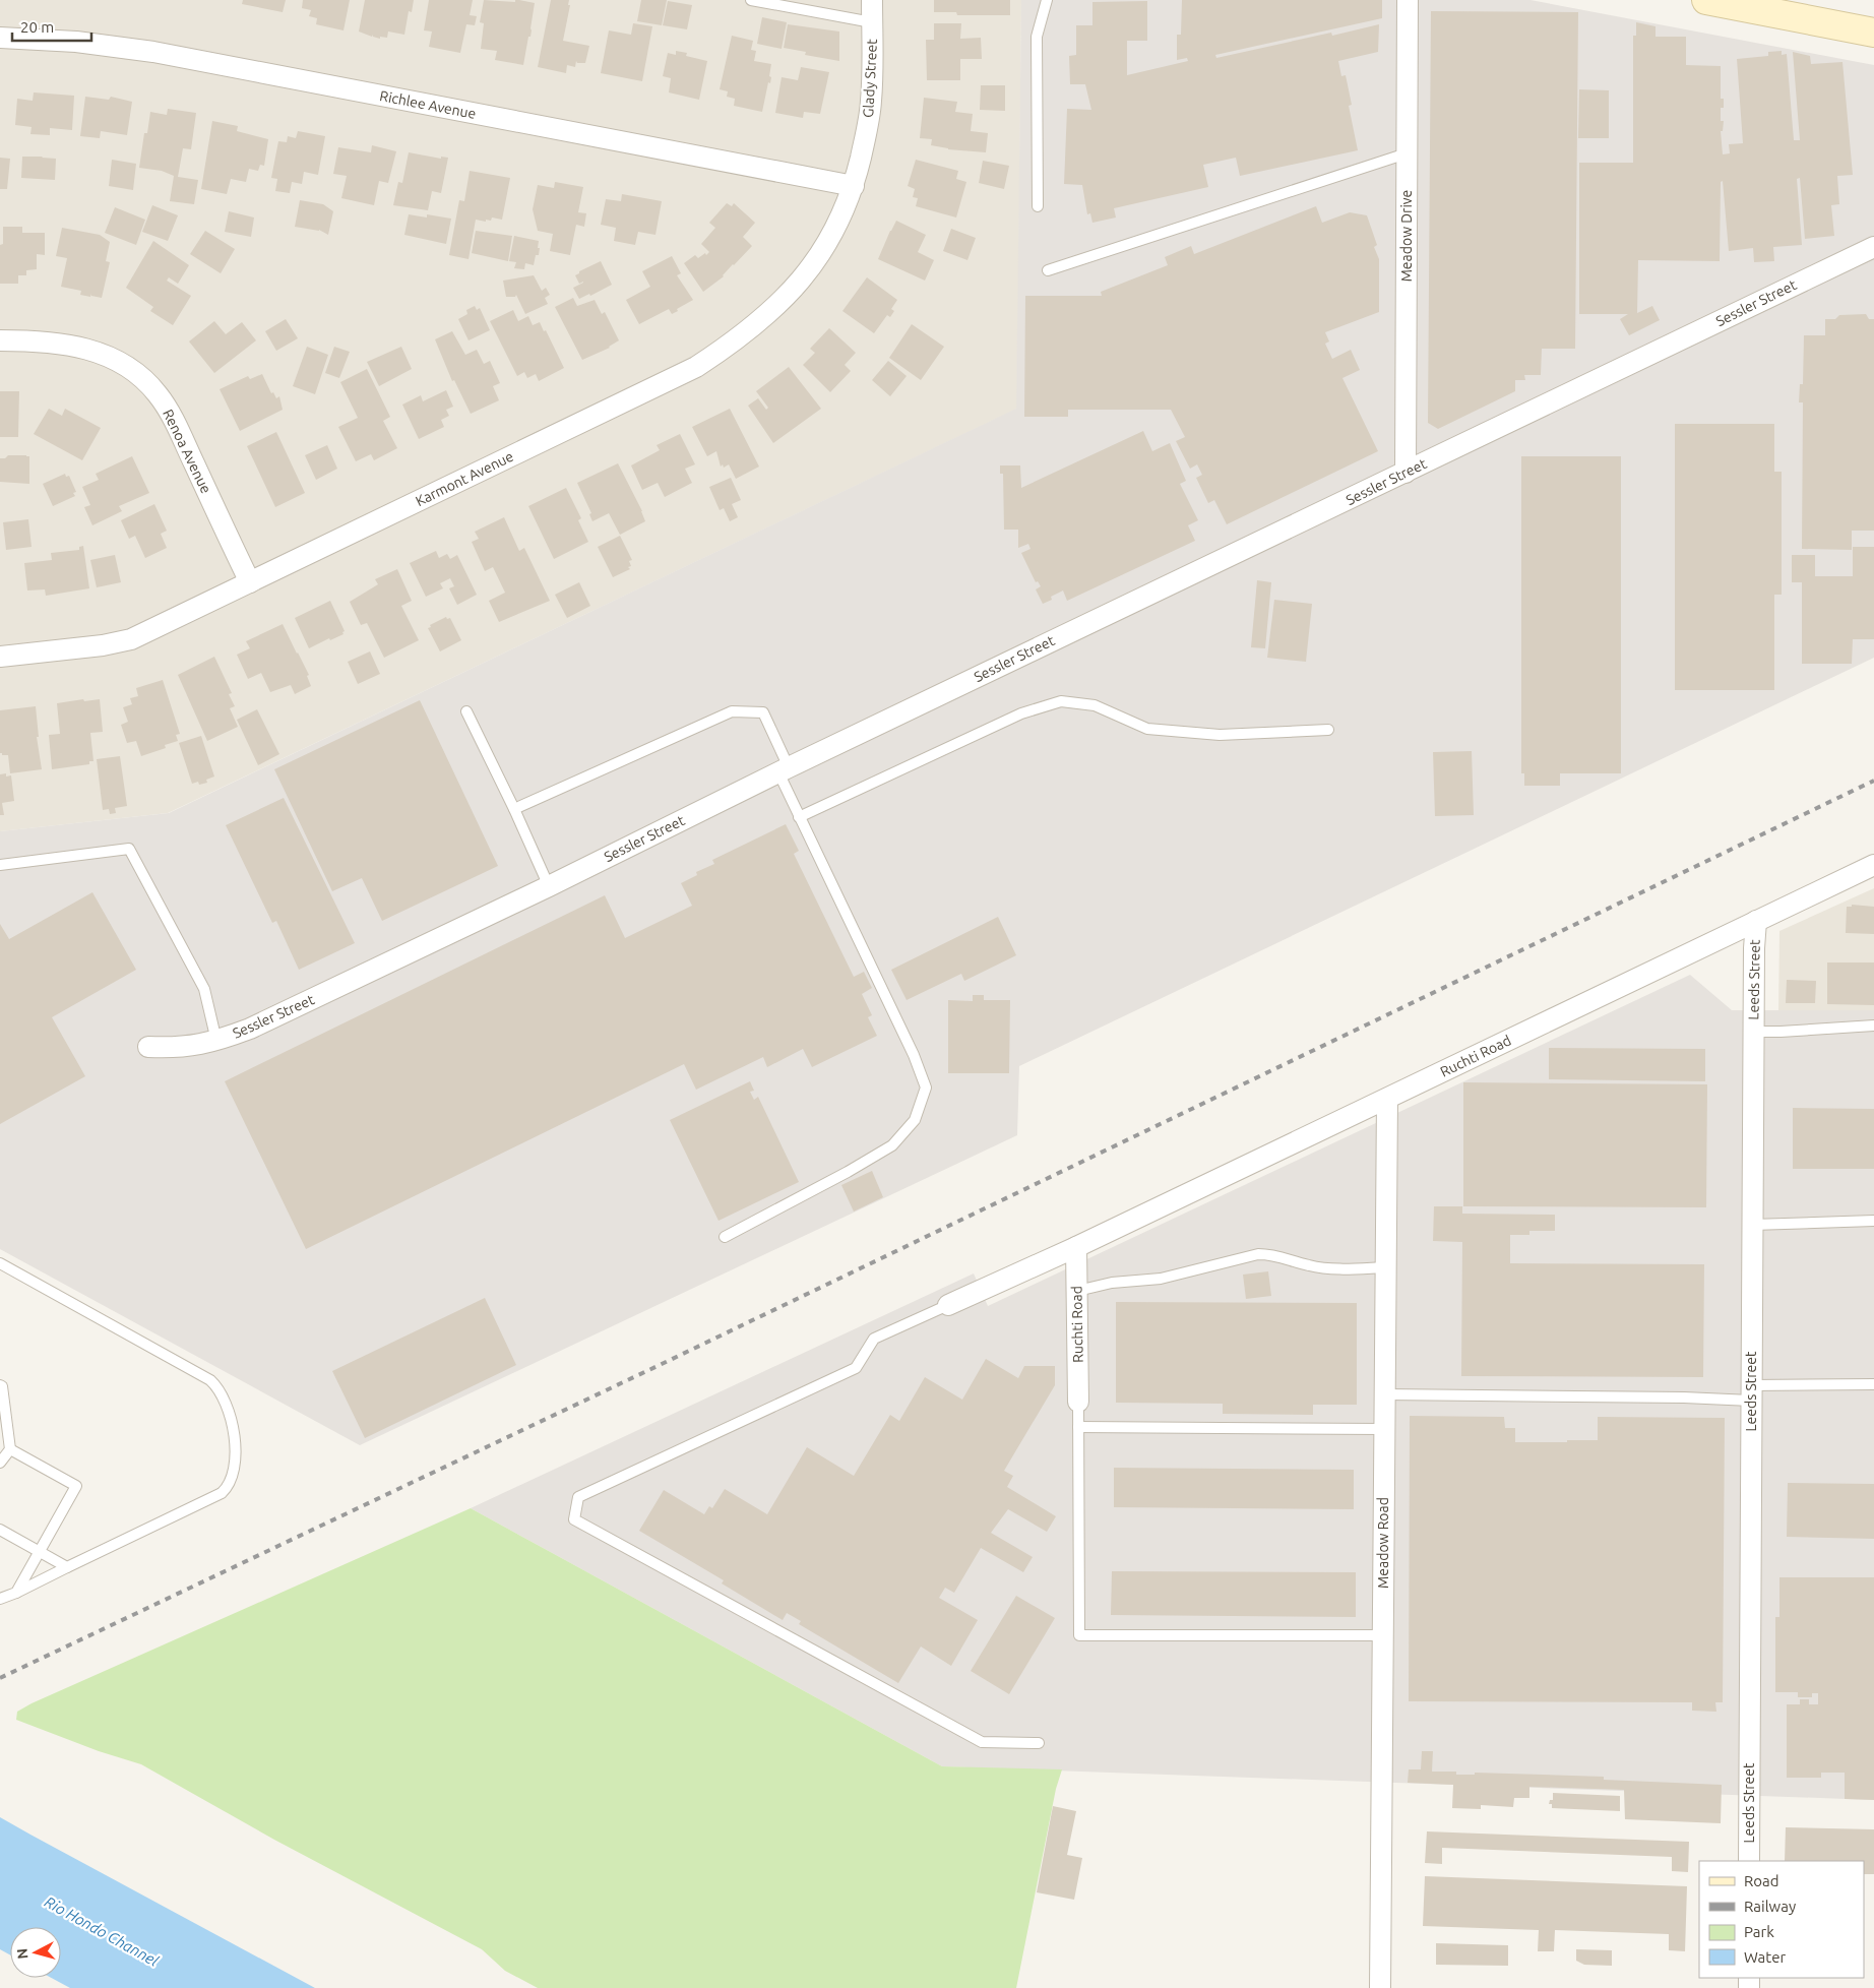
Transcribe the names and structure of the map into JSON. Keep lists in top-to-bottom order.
{
  "streets": {
    "street": [
      "Glady Street",
      "Richlee Avenue",
      "Meadow Drive",
      "Sessler Street",
      "Renoa Avenue",
      "Karmont Avenue",
      "Leeds Street",
      "Ruchti Road",
      "Meadow Road"
    ]
  },
  "crossings": [
    ["Glady Street", "Richlee Avenue"],
    ["Glady Street", "Karmont Avenue"],
    ["Richlee Avenue", "Karmont Avenue"],
    ["Meadow Drive", "Sessler Street"],
    ["Renoa Avenue", "Karmont Avenue"],
    ["Leeds Street", "Ruchti Road"],
    ["Ruchti Road", "Meadow Road"]
  ],
  "water": ["Rio Hondo Channel"],
  "legend": [
    "Road",
    "Railway",
    "Park",
    "Water"
  ],
  "scale_bar": "20 m",
  "north": "left"
}
